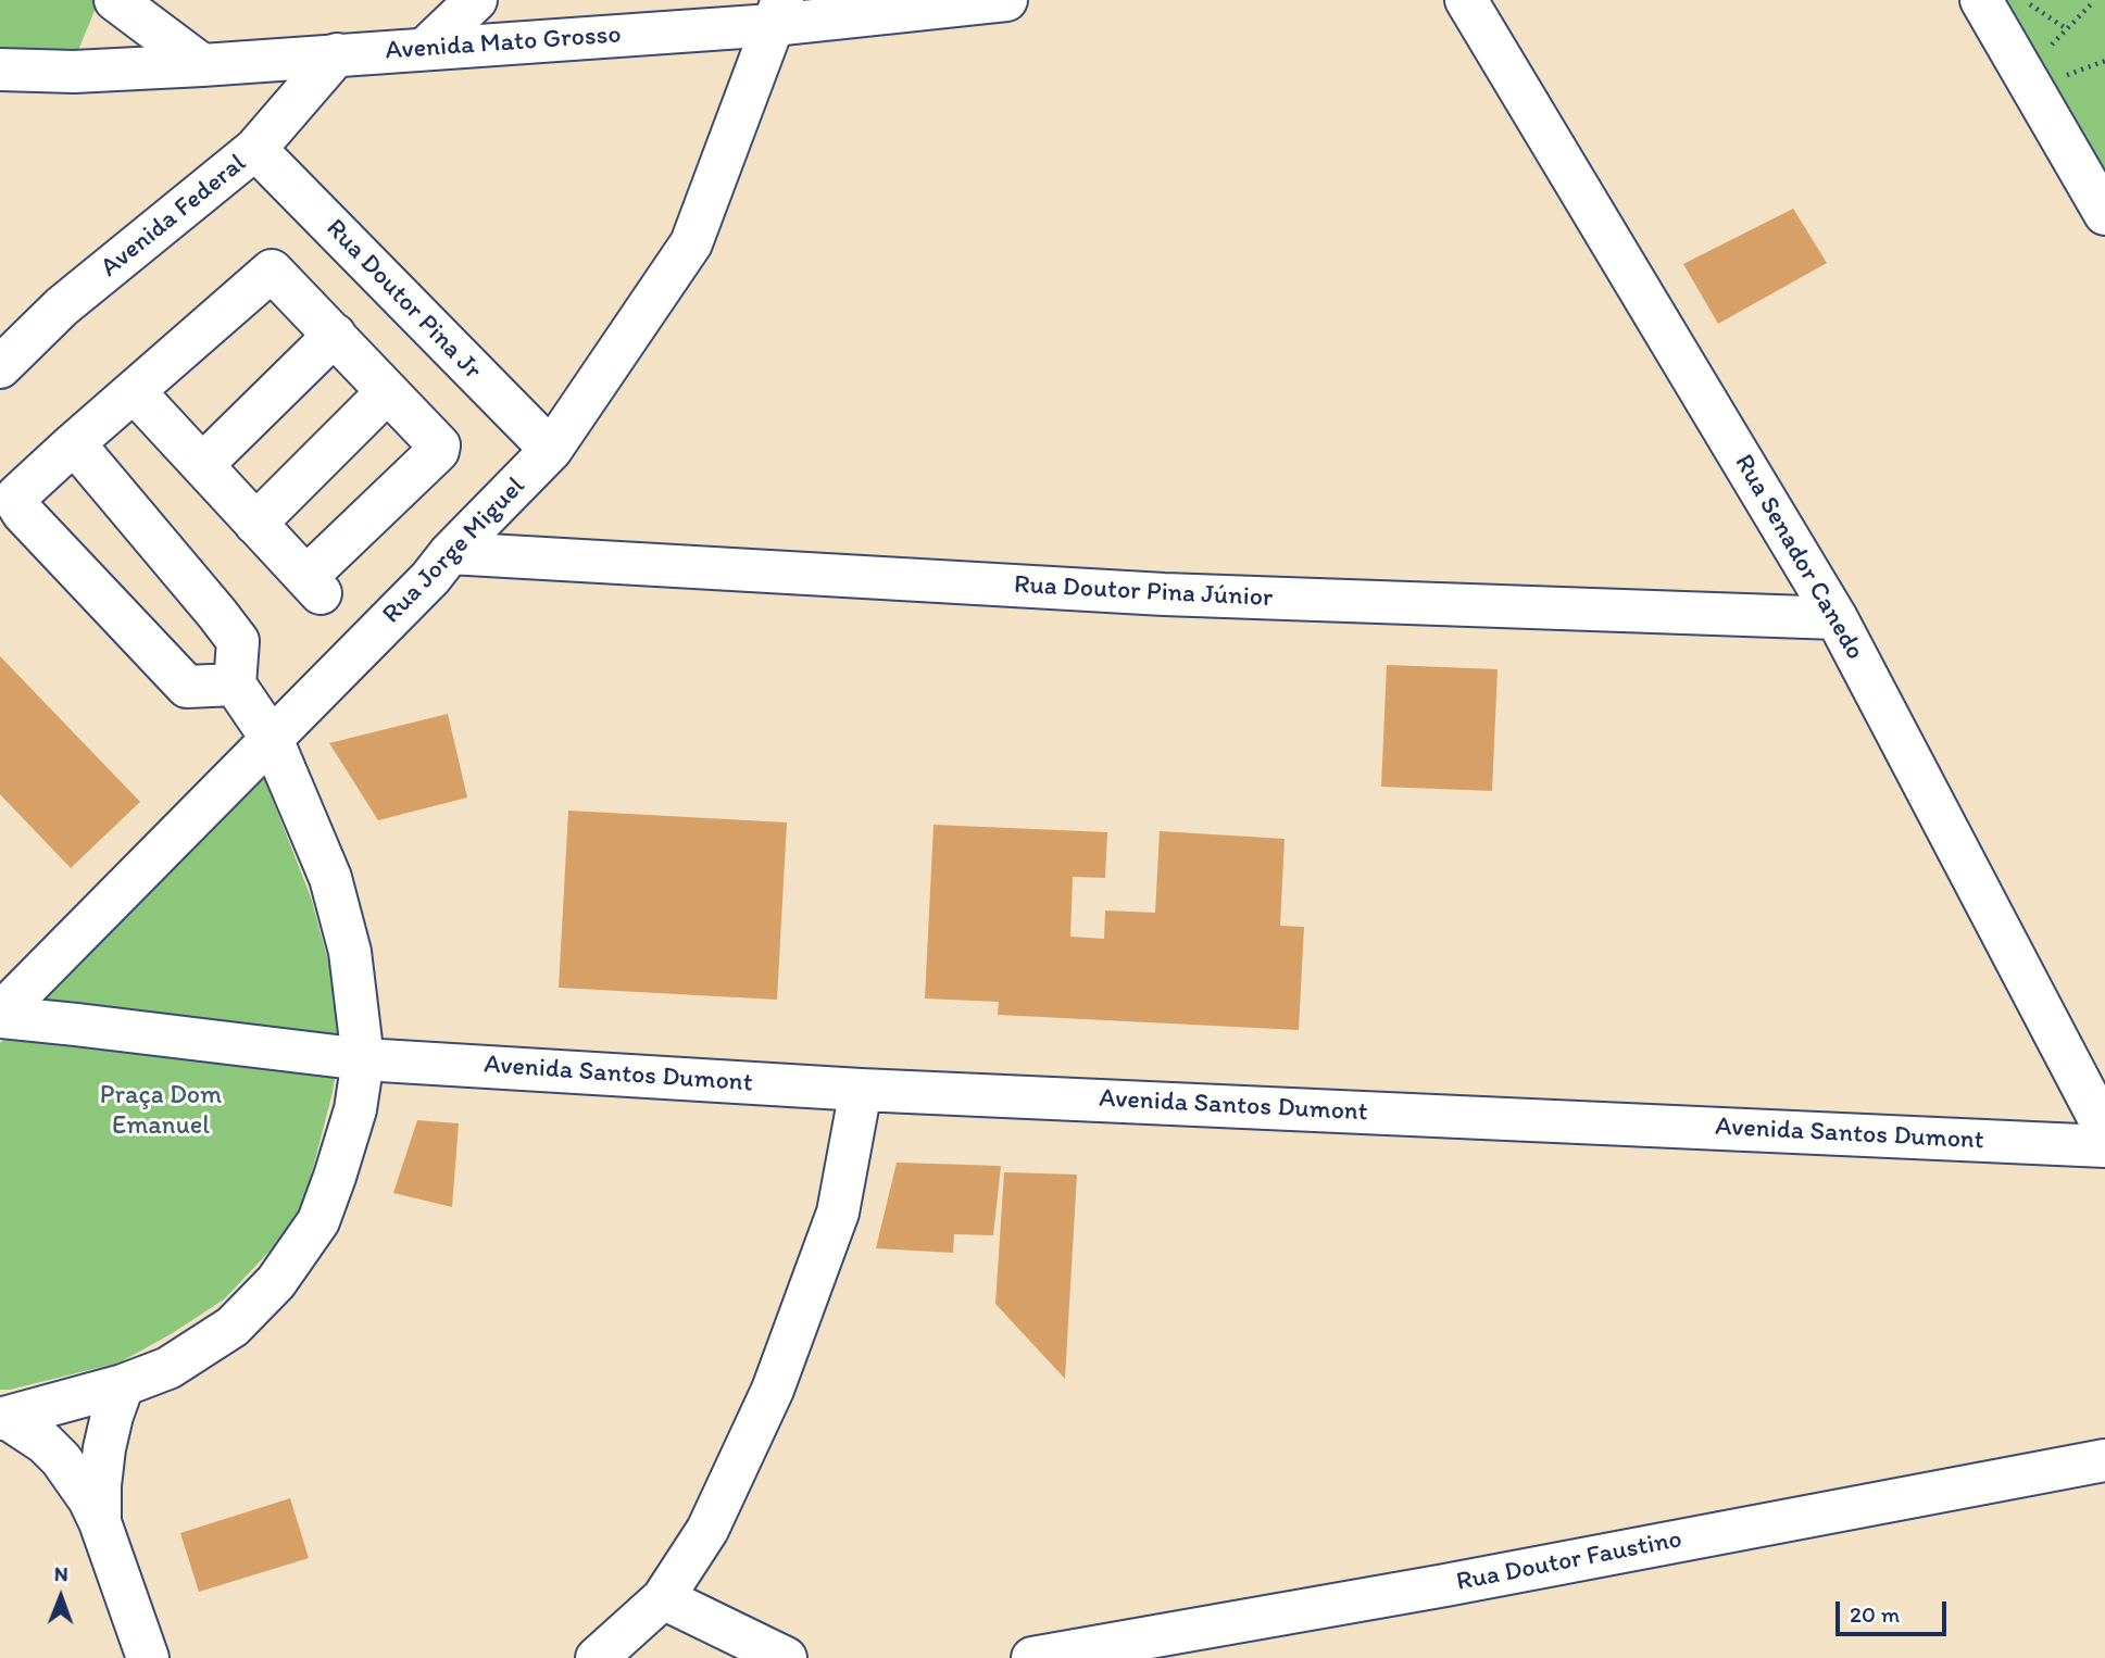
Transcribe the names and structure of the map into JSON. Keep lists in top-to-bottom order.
{
  "streets": {
    "street": [
      "Avenida Mato Grosso",
      "Avenida Federal",
      "Rua Doutor Pina Jr",
      "Rua Jorge Miguel",
      "Rua Senador Canedo",
      "Rua Doutor Pina Júnior",
      "Avenida Santos Dumont",
      "Rua Doutor Faustino"
    ]
  },
  "crossings": [
    ["Avenida Mato Grosso", "Avenida Federal"],
    ["Avenida Mato Grosso", "Rua Jorge Miguel"],
    ["Avenida Federal", "Rua Doutor Pina Jr"],
    ["Rua Doutor Pina Jr", "Rua Jorge Miguel"],
    ["Rua Jorge Miguel", "Rua Doutor Pina Júnior"],
    ["Rua Senador Canedo", "Rua Doutor Pina Júnior"]
  ],
  "parks": ["Praça Dom Emanuel"],
  "scale_bar": "20 m",
  "north": "top"
}
